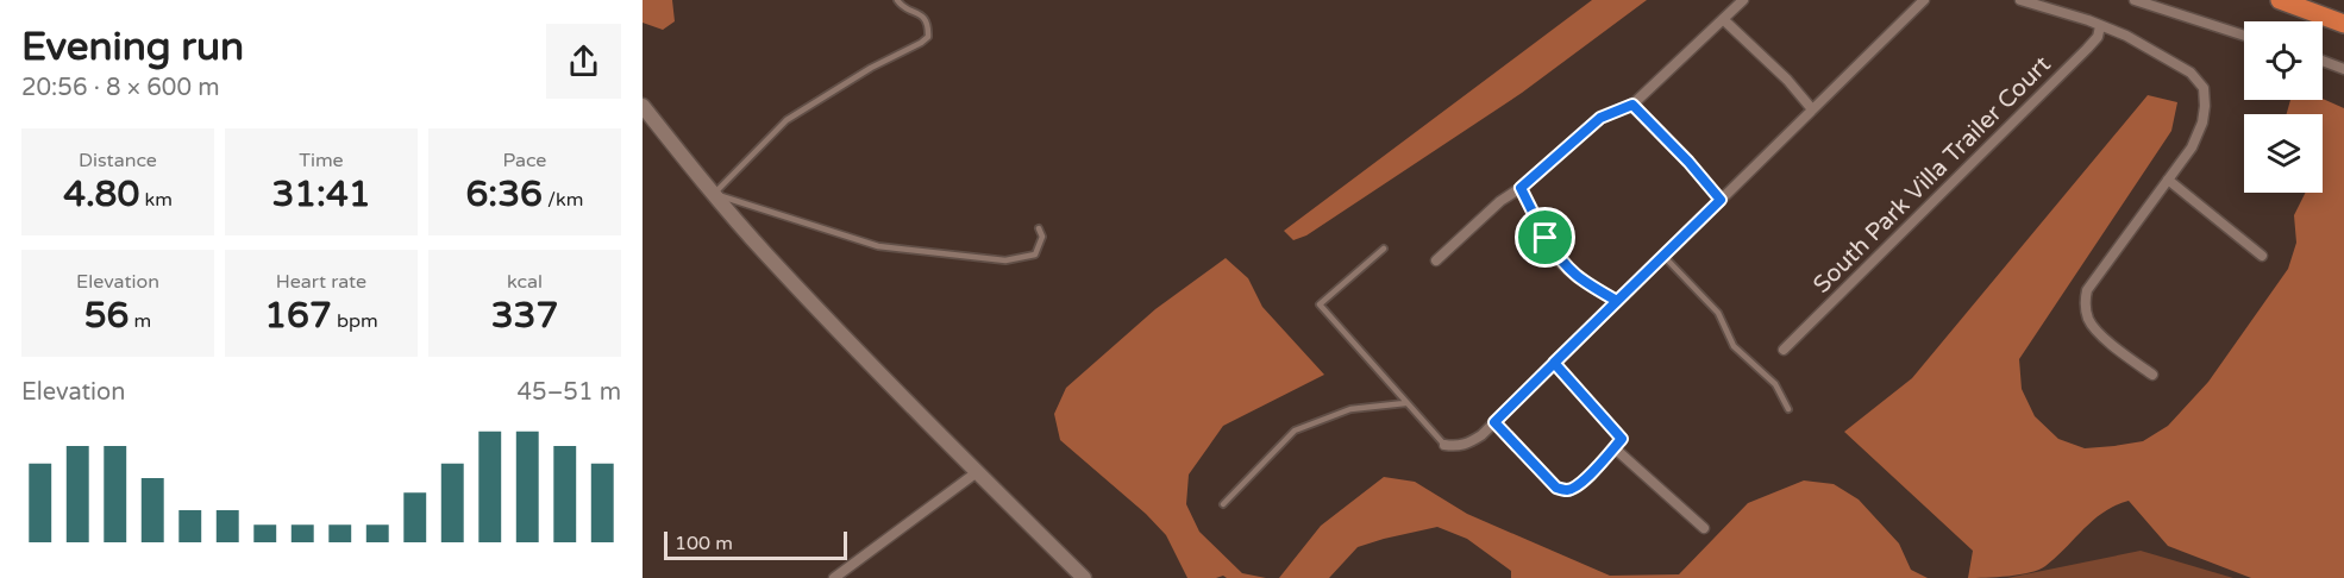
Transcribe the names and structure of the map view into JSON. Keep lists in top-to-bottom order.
{
  "streets": {
    "street": ["South Park Villa Trailer Court"]
  },
  "scale_bar": "100 m",
  "page": {
    "heading": ["Evening run", "20:56 · 8 × 600 m"],
    "stats": [
      ["Distance", "4.80 km"],
      ["Time", "31:41"],
      ["Pace", "6:36 /km"],
      ["Elevation", "56 m"],
      ["Heart rate", "167 bpm"],
      ["kcal", "337"]
    ],
    "chart": ["Elevation", "45–51 m"],
    "scale": "100 m"
  }
}
